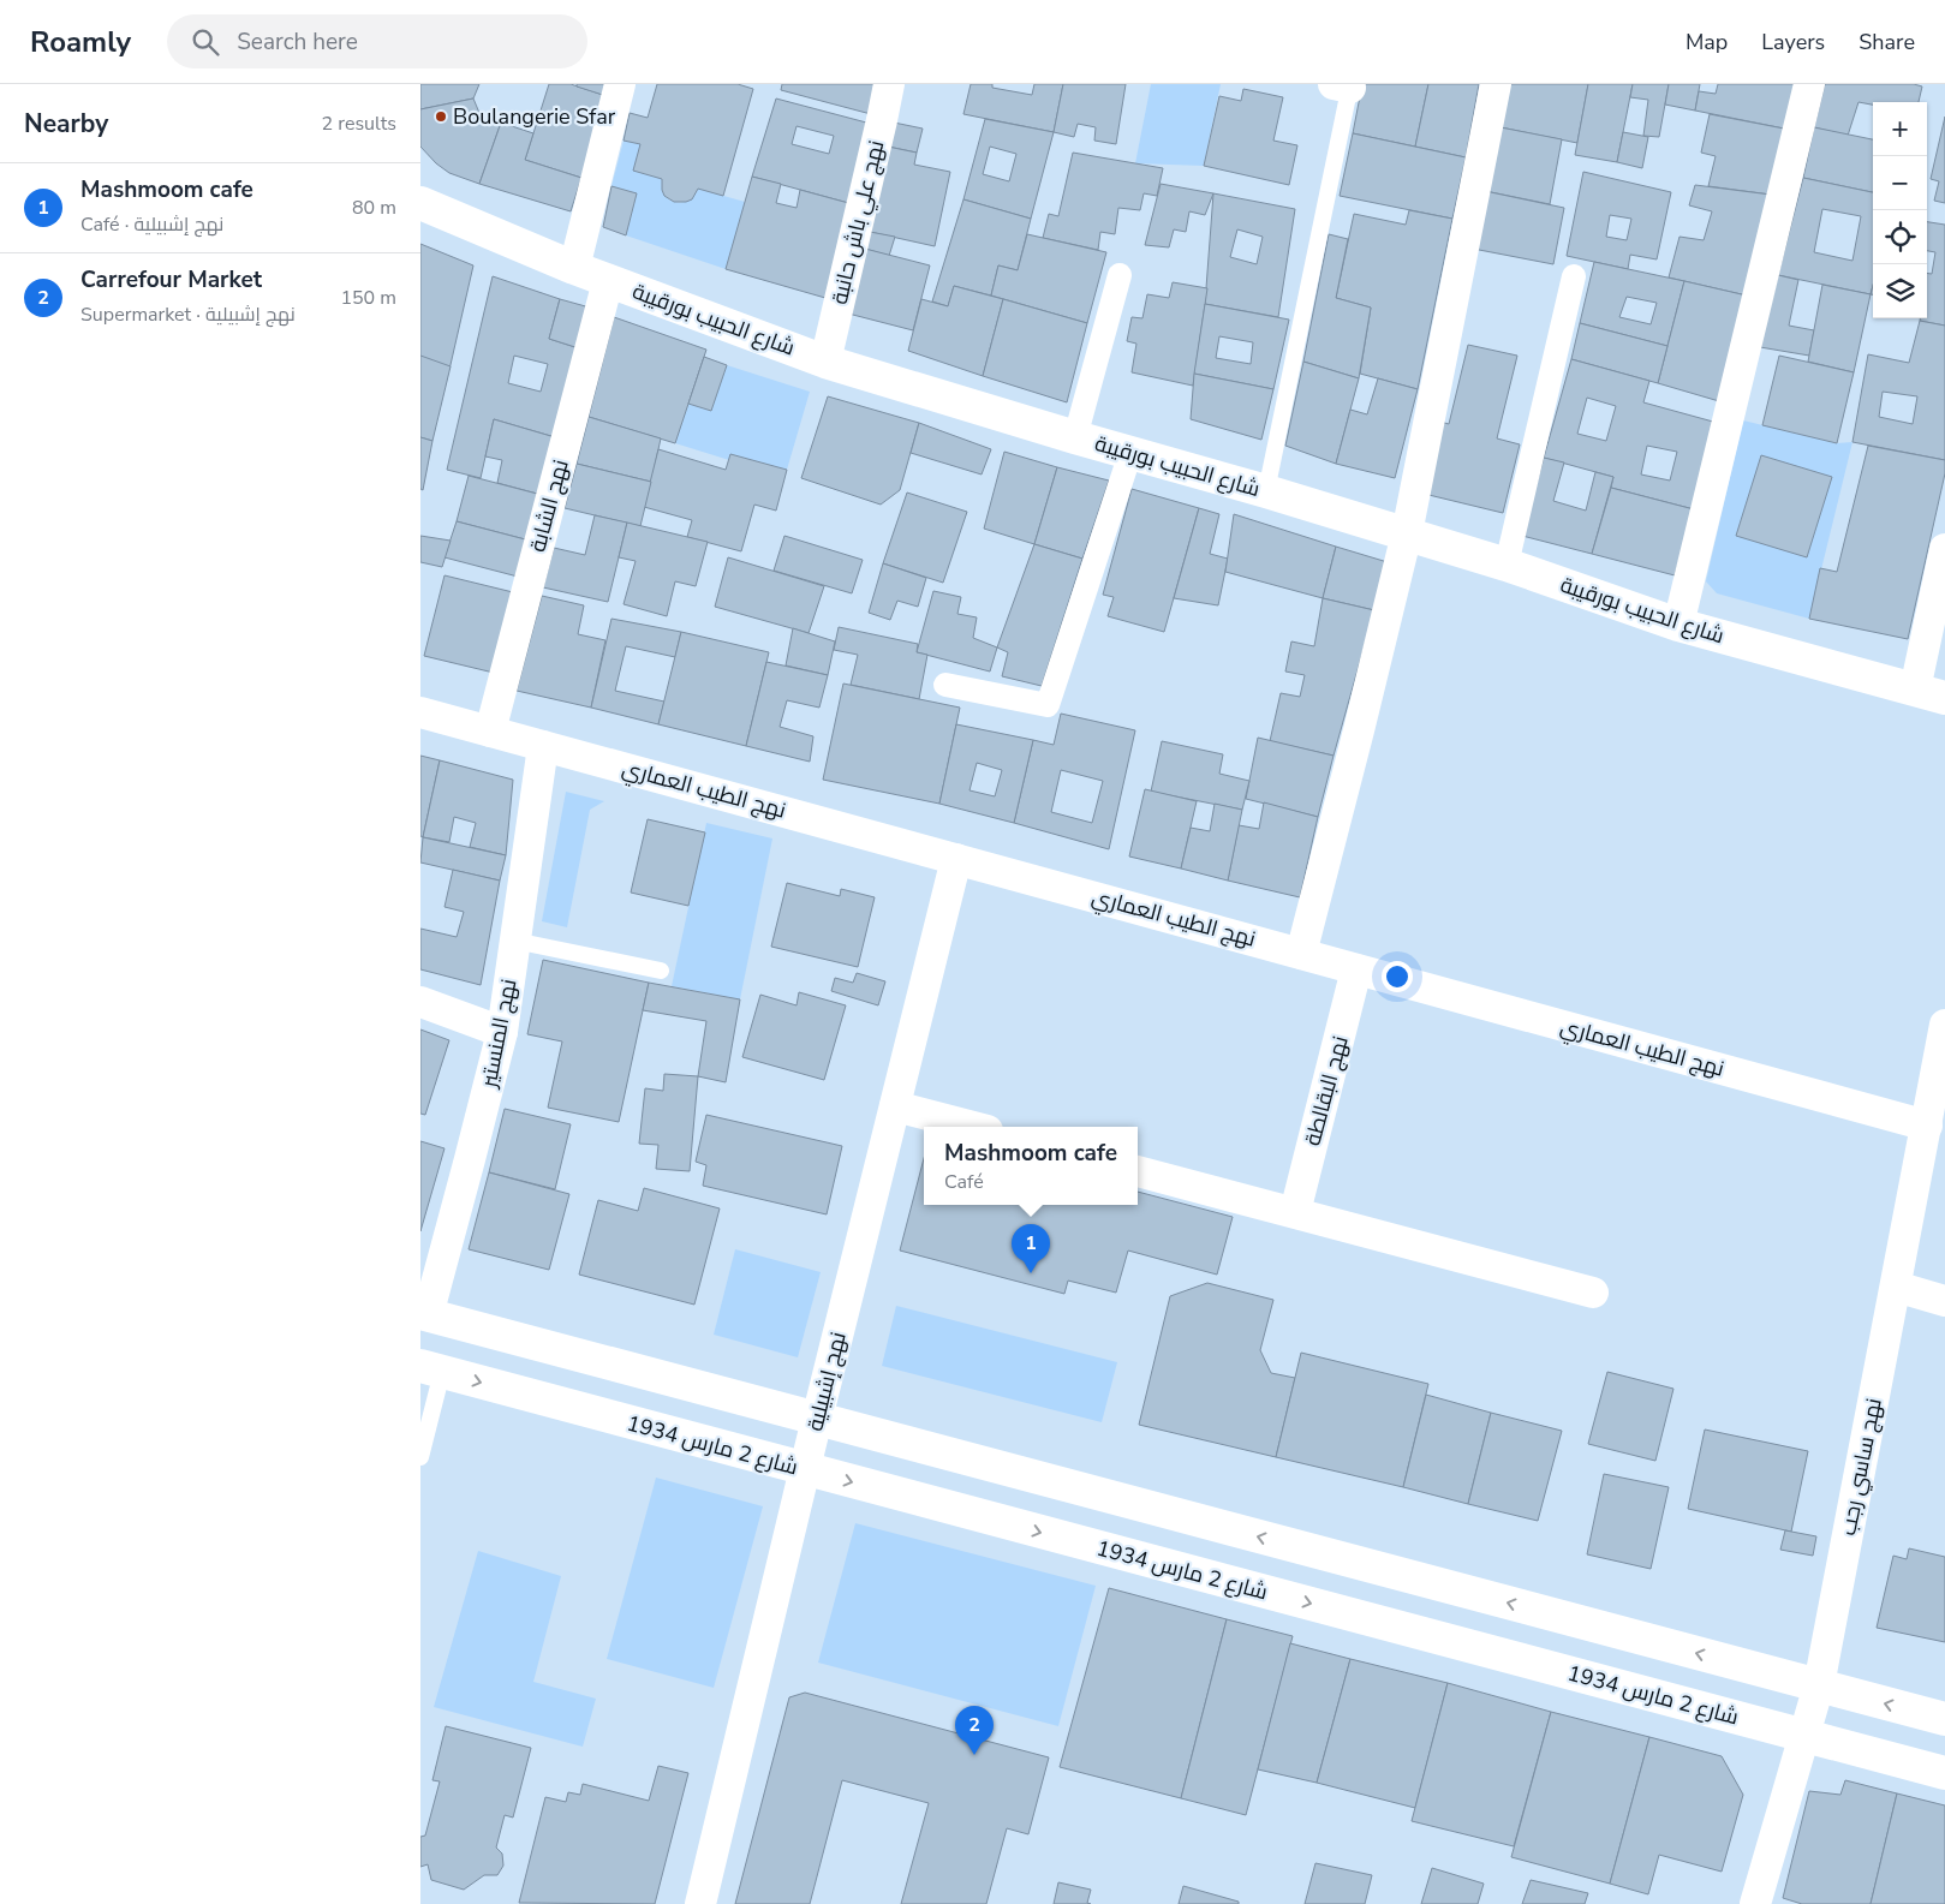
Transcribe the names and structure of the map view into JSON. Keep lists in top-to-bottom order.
{
  "streets": {
    "street": [
      "نهج علي باش حانبة",
      "شارع الحبيب بورقيبة",
      "نهج الشابة",
      "نهج الطيب العماري",
      "نهج المنستير",
      "نهج البقالطة",
      "نهج إشبيلية",
      "شارع 2 مارس 1934",
      "نهج ساسي رجب"
    ]
  },
  "crossings": [
    ["نهج علي باش حانبة", "شارع الحبيب بورقيبة"],
    ["شارع الحبيب بورقيبة", "نهج الشابة"],
    ["نهج الشابة", "نهج الطيب العماري"],
    ["نهج الطيب العماري", "نهج المنستير"],
    ["نهج الطيب العماري", "نهج البقالطة"],
    ["نهج الطيب العماري", "نهج إشبيلية"],
    ["نهج الطيب العماري", "نهج ساسي رجب"],
    ["نهج إشبيلية", "شارع 2 مارس 1934"],
    ["شارع 2 مارس 1934", "نهج ساسي رجب"]
  ],
  "places": ["Boulangerie Sfar"],
  "page": {
    "header": "Roamly",
    "search": "Search here",
    "nav": ["Map", "Layers", "Share"],
    "heading": ["Nearby", "2 results"],
    "map_buttons": ["+", "−"],
    "list": [
      {
        "mark": "1",
        "name": "Mashmoom cafe",
        "note": "Café · نهج إشبيلية",
        "value": "80 m"
      },
      {
        "mark": "2",
        "name": "Carrefour Market",
        "note": "Supermarket · نهج إشبيلية",
        "value": "150 m"
      }
    ],
    "popup": ["Mashmoom cafe", "Café"],
    "pins": ["1", "2"]
  }
}
